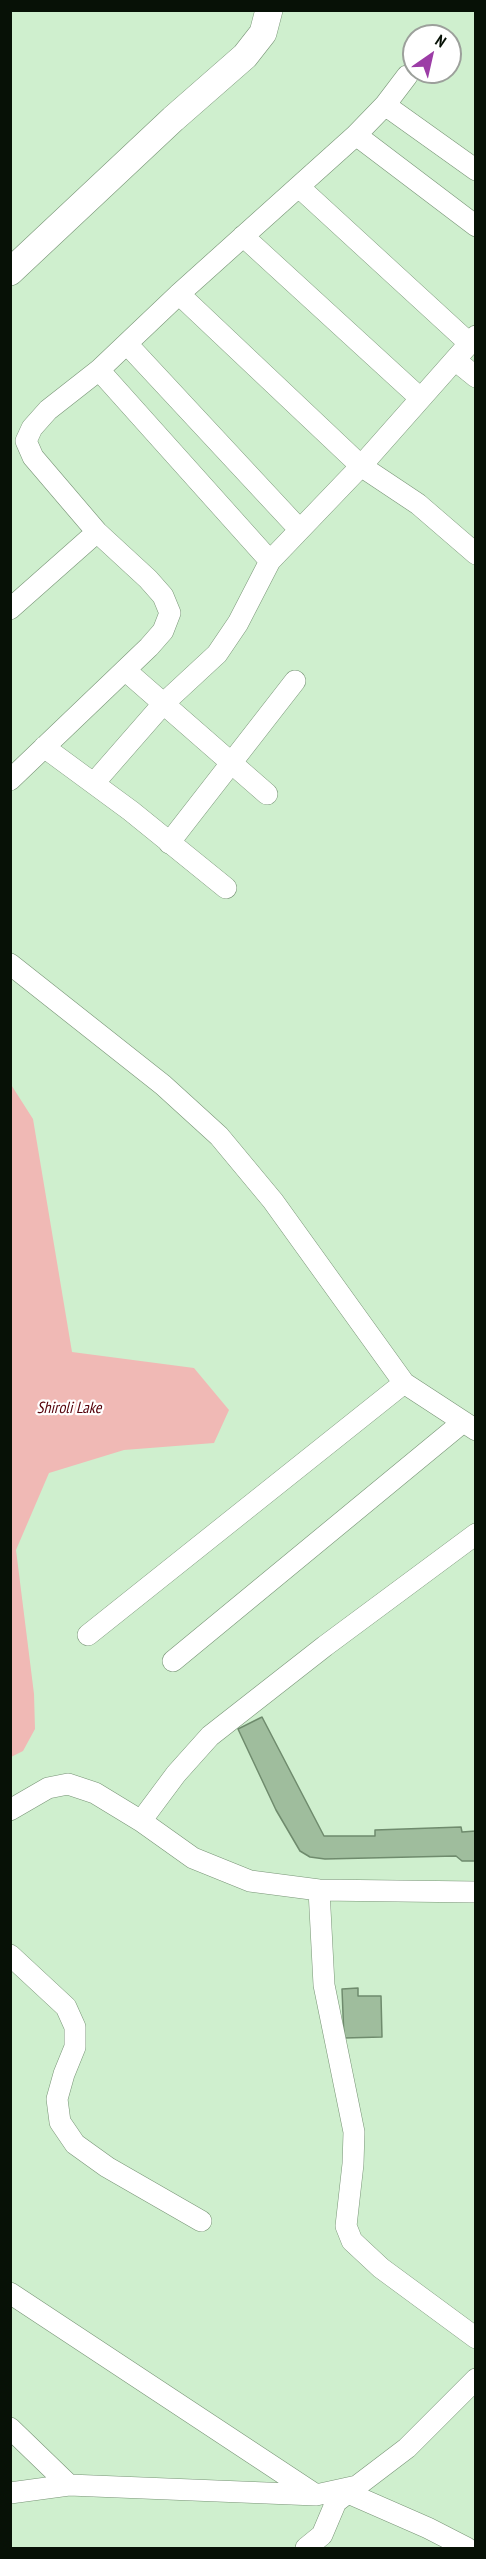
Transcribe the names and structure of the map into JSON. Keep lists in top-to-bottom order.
{
  "water": ["Shiroli Lake"],
  "north": "top right"
}
